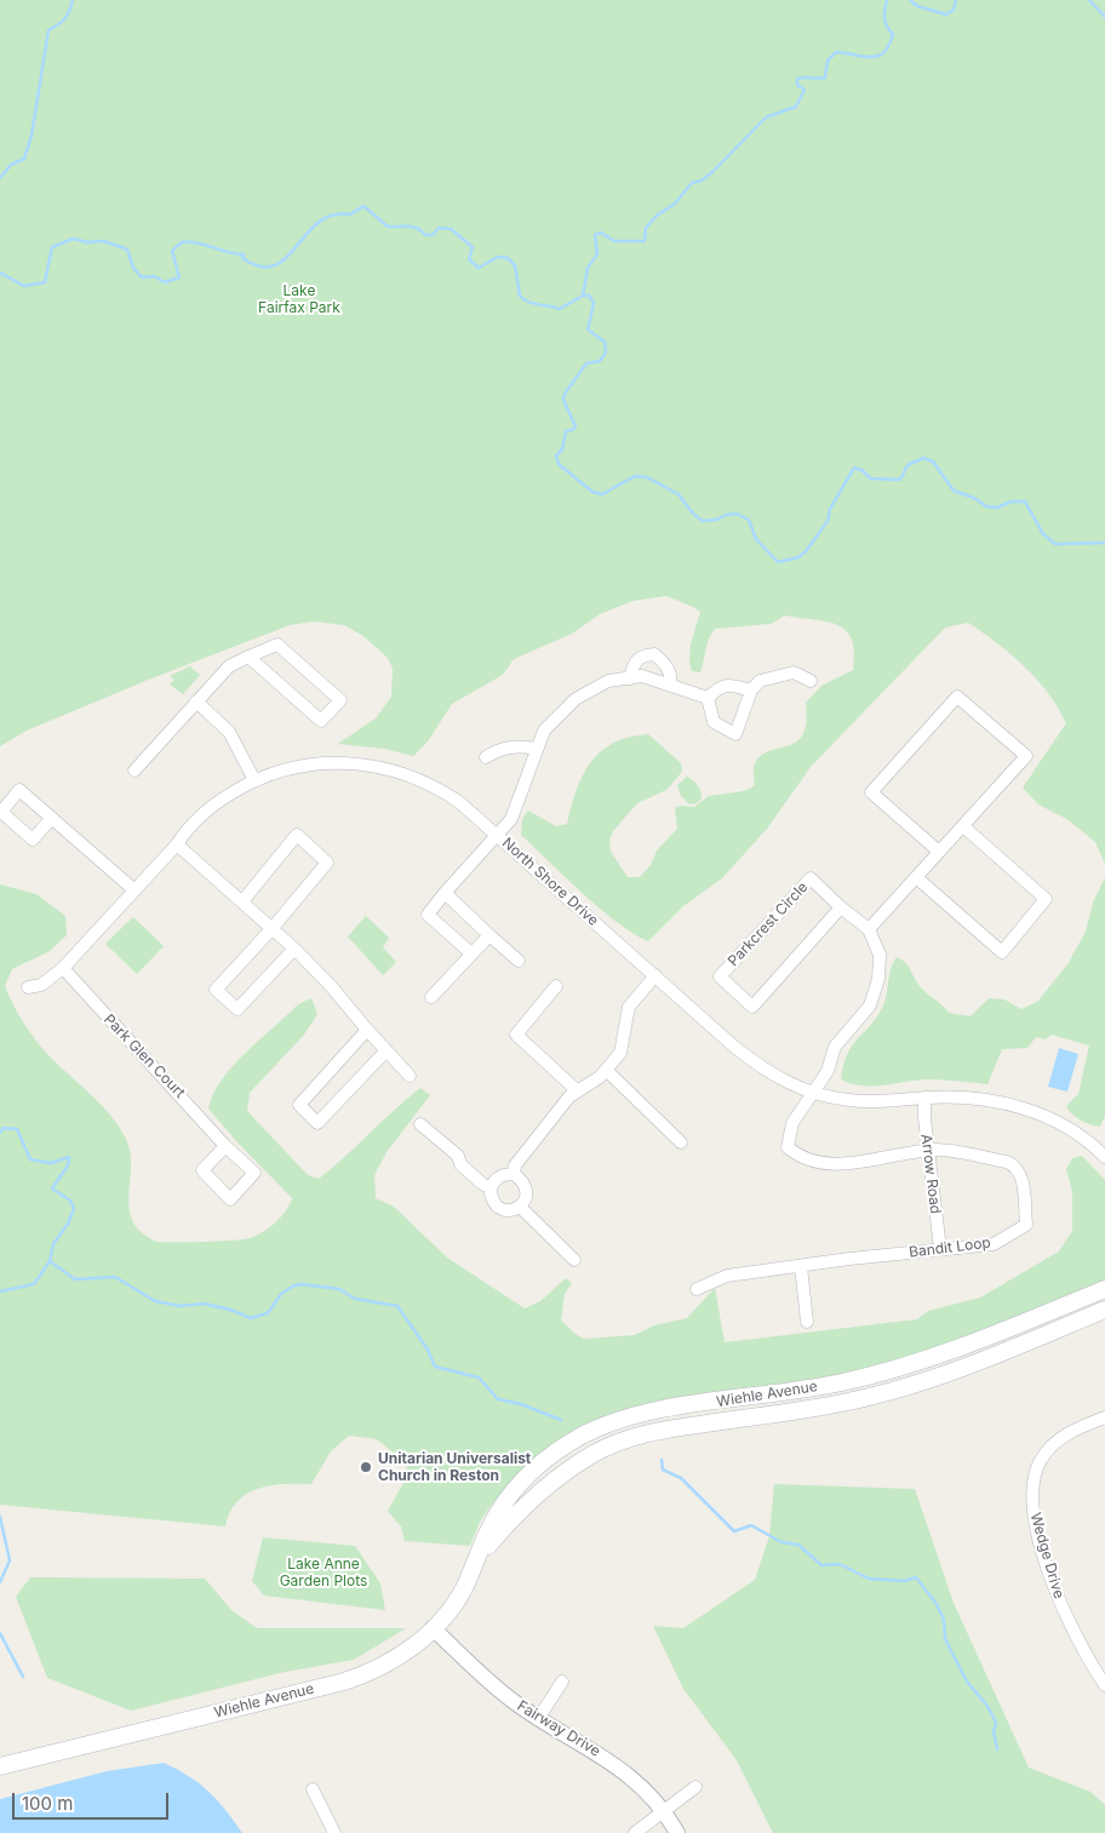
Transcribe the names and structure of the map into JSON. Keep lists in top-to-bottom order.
{
  "streets": {
    "main road": ["Wiehle Avenue"],
    "street": [
      "North Shore Drive",
      "Parkcrest Circle",
      "Park Glen Court",
      "Arrow Road",
      "Bandit Loop",
      "Wedge Drive",
      "Fairway Drive"
    ]
  },
  "crossings": [
    ["North Shore Drive", "Park Glen Court"],
    ["North Shore Drive", "Arrow Road"],
    ["North Shore Drive", "Bandit Loop"],
    ["Arrow Road", "Bandit Loop"],
    ["Wiehle Avenue", "Fairway Drive"]
  ],
  "parks": ["Lake Fairfax Park", "Lake Anne Garden Plots"],
  "places": ["Unitarian Universalist Church in Reston"],
  "scale_bar": "100 m"
}
